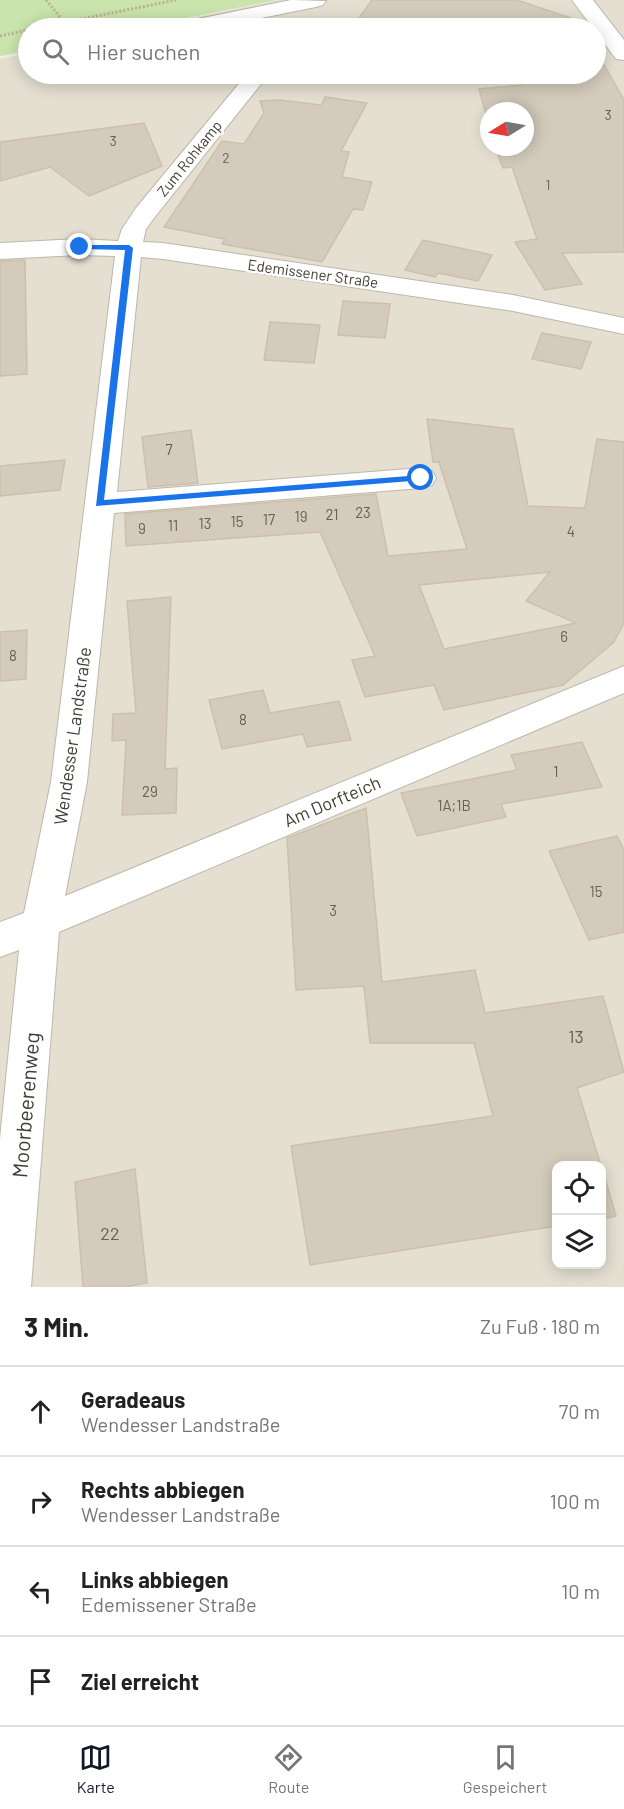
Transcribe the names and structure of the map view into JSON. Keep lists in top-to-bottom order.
{
  "streets": {
    "street": [
      "Zum Rohkamp",
      "Edemissener Straße",
      "Wendesser Landstraße",
      "Am Dorfteich",
      "Moorbeerenweg"
    ]
  },
  "crossings": [
    ["Zum Rohkamp", "Edemissener Straße"],
    ["Zum Rohkamp", "Wendesser Landstraße"],
    ["Edemissener Straße", "Wendesser Landstraße"],
    ["Wendesser Landstraße", "Am Dorfteich"],
    ["Wendesser Landstraße", "Moorbeerenweg"],
    ["Am Dorfteich", "Moorbeerenweg"]
  ],
  "house_numbers": [
    "3",
    "3",
    "2",
    "1",
    "7",
    "23",
    "21",
    "19",
    "17",
    "15",
    "13",
    "11",
    "9",
    "4",
    "6",
    "8",
    "8",
    "1",
    "29",
    "1A;1B",
    "15",
    "3",
    "13",
    "22"
  ],
  "north": "left",
  "page": {
    "search": "Hier suchen",
    "heading": ["3 Min.", "Zu Fuß · 180 m"],
    "list": [
      ["Geradeaus", "Wendesser Landstraße", "70 m"],
      ["Rechts abbiegen", "Wendesser Landstraße", "100 m"],
      ["Links abbiegen", "Edemissener Straße", "10 m"],
      "Ziel erreicht"
    ],
    "nav": ["Karte", "Route", "Gespeichert"]
  }
}
